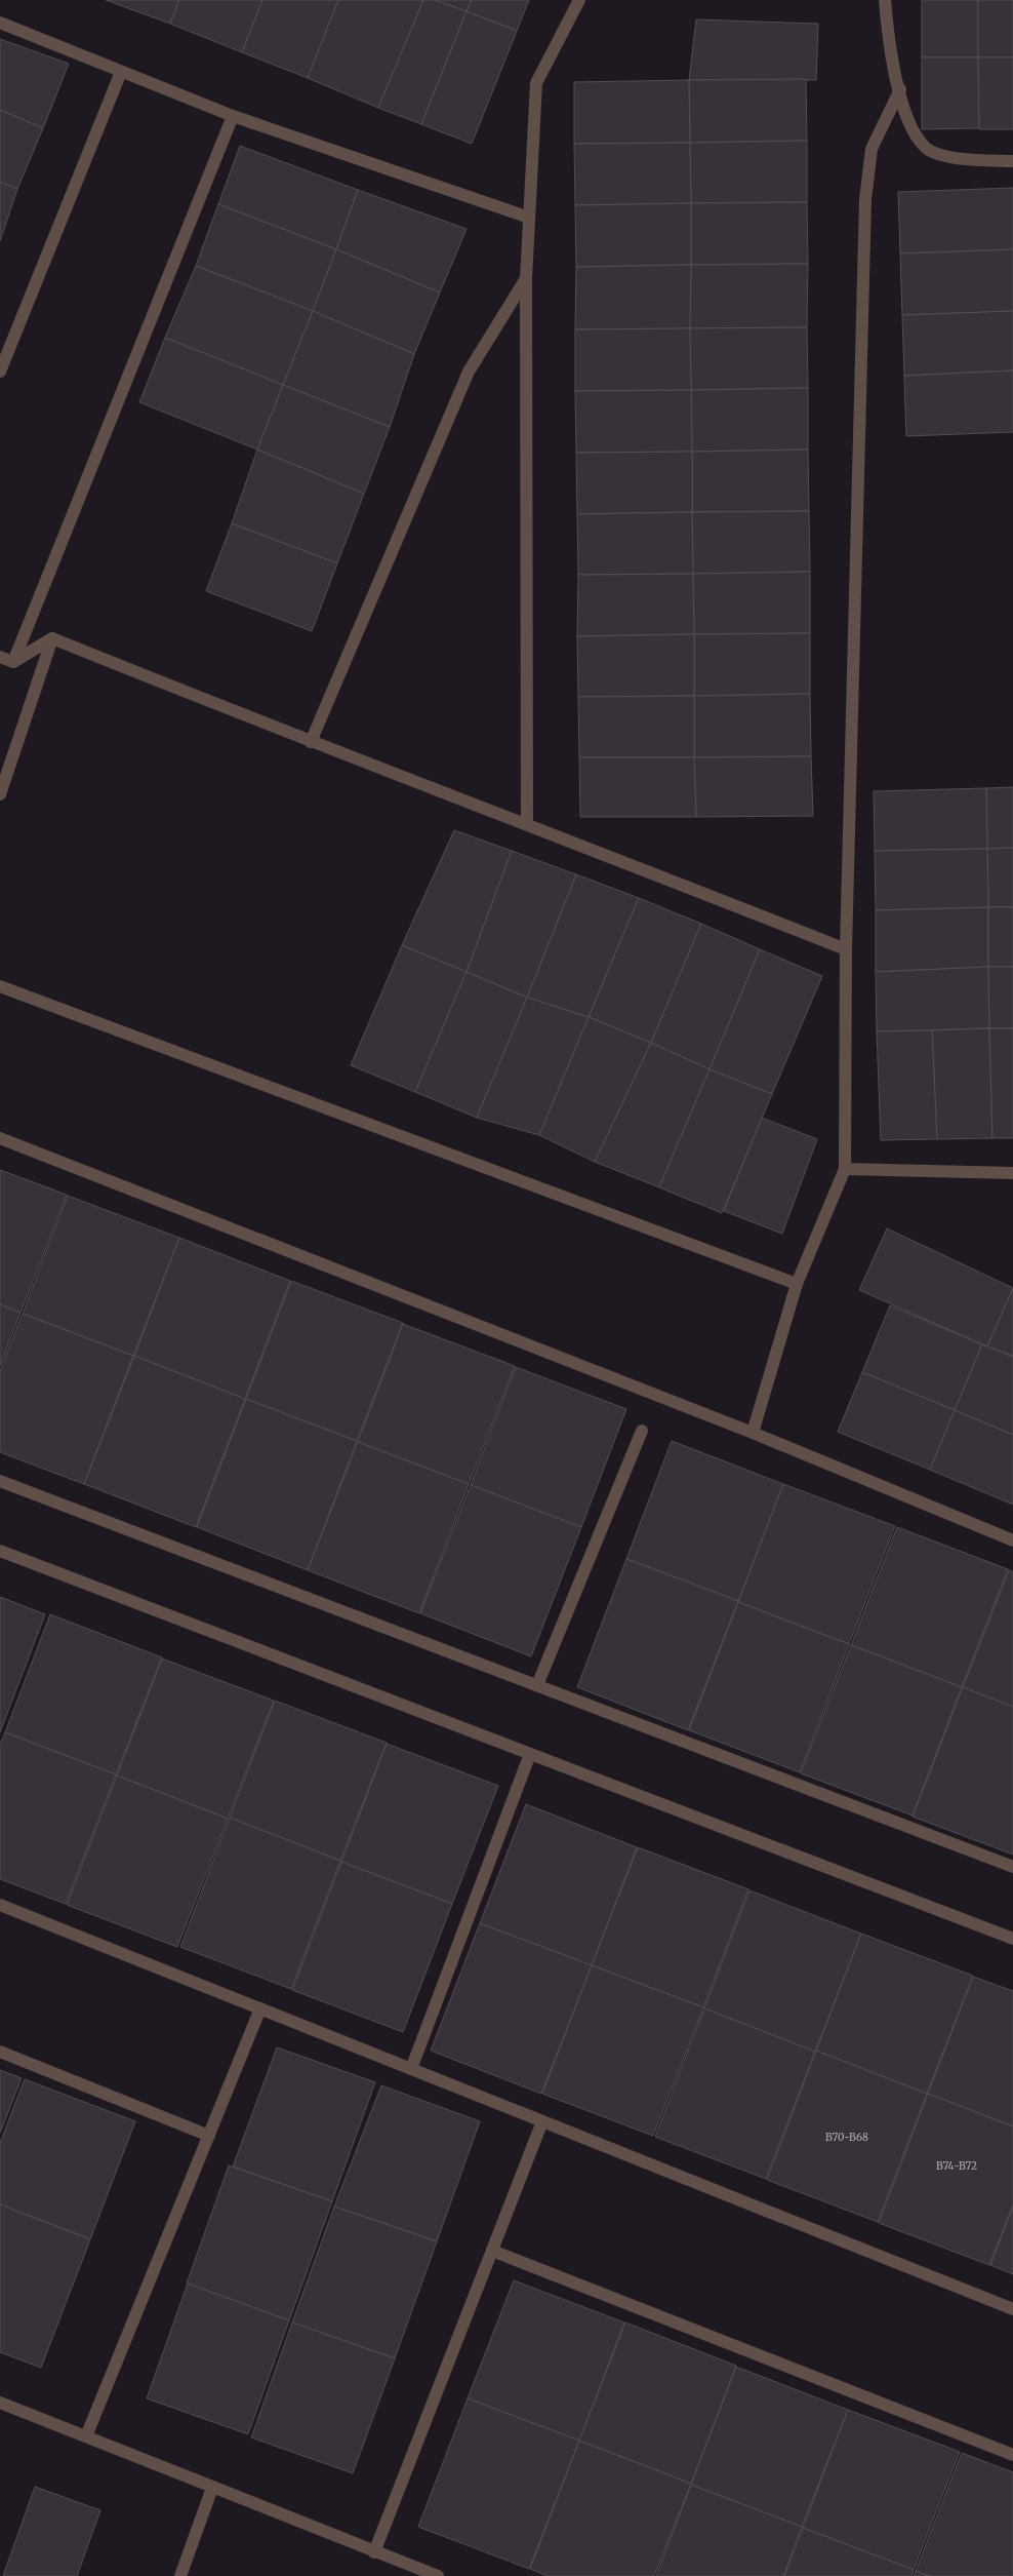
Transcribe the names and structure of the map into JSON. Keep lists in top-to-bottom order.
{
  "house_numbers": ["B70-B68", "B74-B72"]
}
